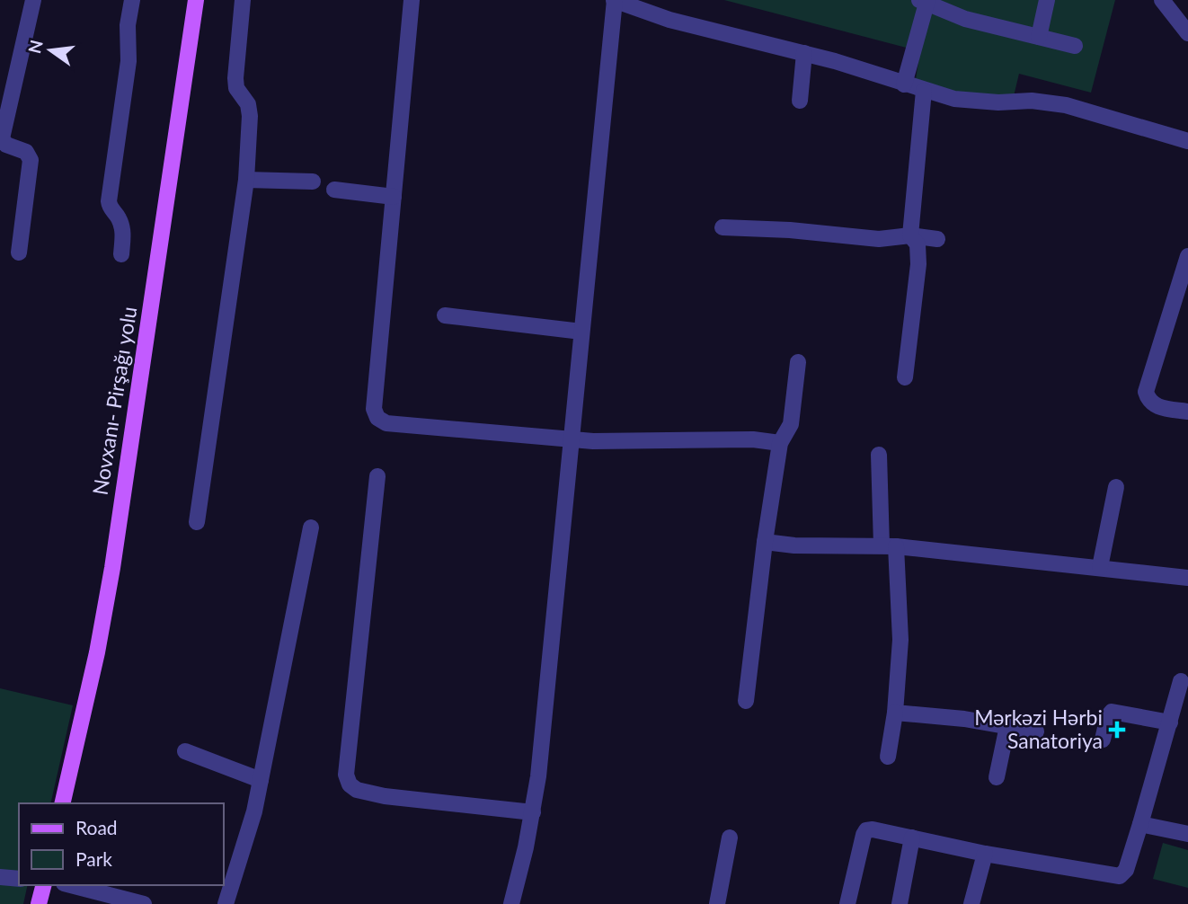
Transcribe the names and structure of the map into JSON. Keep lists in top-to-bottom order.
{
  "streets": {
    "main road": ["Novxanı- Pirşağı yolu"]
  },
  "places": {
    "health": ["Mərkəzi Hərbi Sanatoriya"]
  },
  "legend": ["Road", "Park"],
  "north": "left"
}
